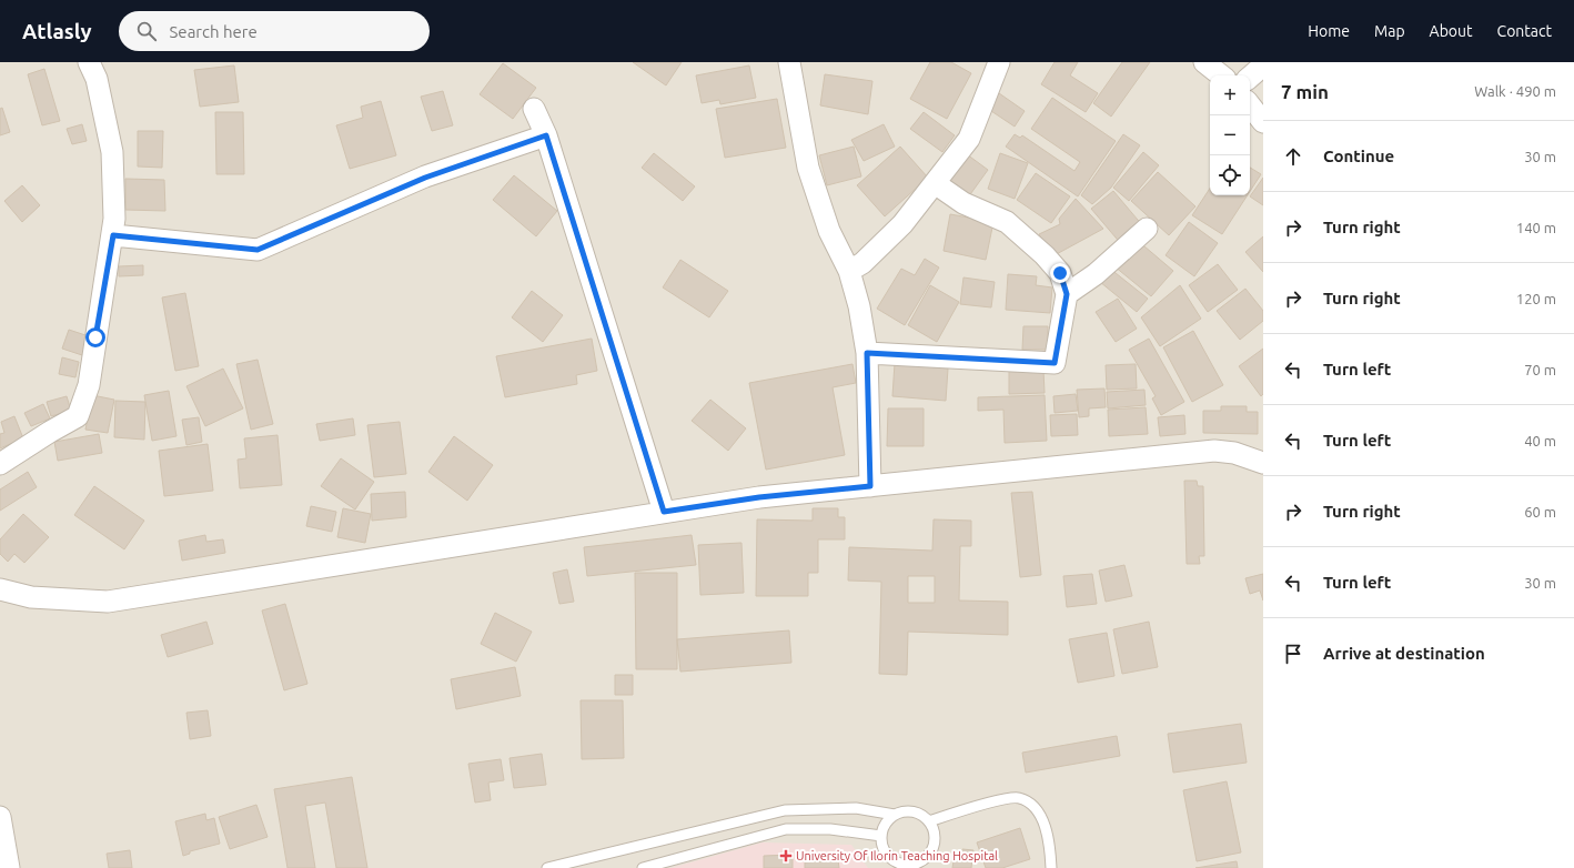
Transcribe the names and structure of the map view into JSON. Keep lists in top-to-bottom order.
{
  "places": {
    "health": ["University Of Ilorin Teaching Hospital"]
  },
  "page": {
    "header": "Atlasly",
    "search": "Search here",
    "nav": [
      "Home",
      "Map",
      "About",
      "Contact"
    ],
    "heading": ["7 min", "Walk · 490 m"],
    "map_buttons": ["+", "−"],
    "list": [
      ["Continue", "30 m"],
      ["Turn right", "140 m"],
      ["Turn right", "120 m"],
      ["Turn left", "70 m"],
      ["Turn left", "40 m"],
      ["Turn right", "60 m"],
      ["Turn left", "30 m"],
      "Arrive at destination"
    ]
  }
}
